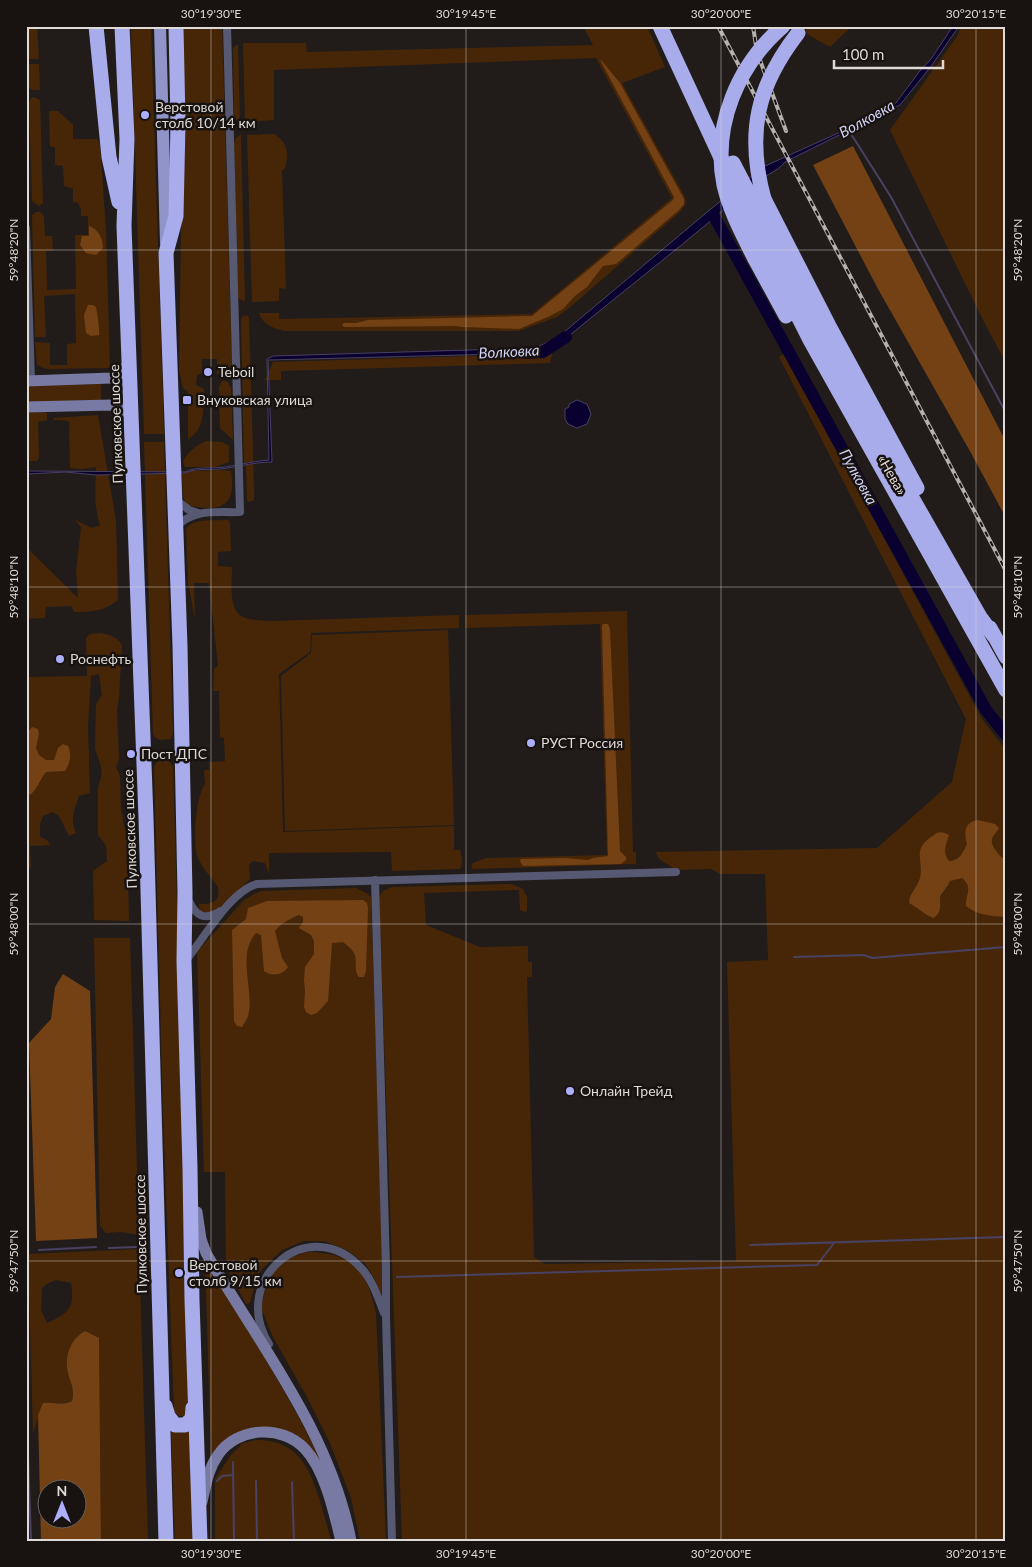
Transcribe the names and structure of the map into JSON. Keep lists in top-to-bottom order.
{
  "streets": {
    "highway": ["Пулковское шоссе", "«Нева»"]
  },
  "water": ["Волковка", "Пулковка"],
  "places": {
    "other": [
      "Верстовой столб 10/14 км",
      "Teboil",
      "Роснефть",
      "РУСТ Россия",
      "Пост ДПС",
      "Онлайн Трейд",
      "Верстовой столб 9/15 км"
    ],
    "transit": ["Внуковская улица"]
  },
  "scale_bar": "100 m",
  "north": "top",
  "coordinates": [
    "30°19'30\"E",
    "30°19'45\"E",
    "30°20'00\"E",
    "30°20'15\"E",
    "59°48'20\"N",
    "59°48'10\"N",
    "59°48'00\"N",
    "59°47'50\"N"
  ]
}
